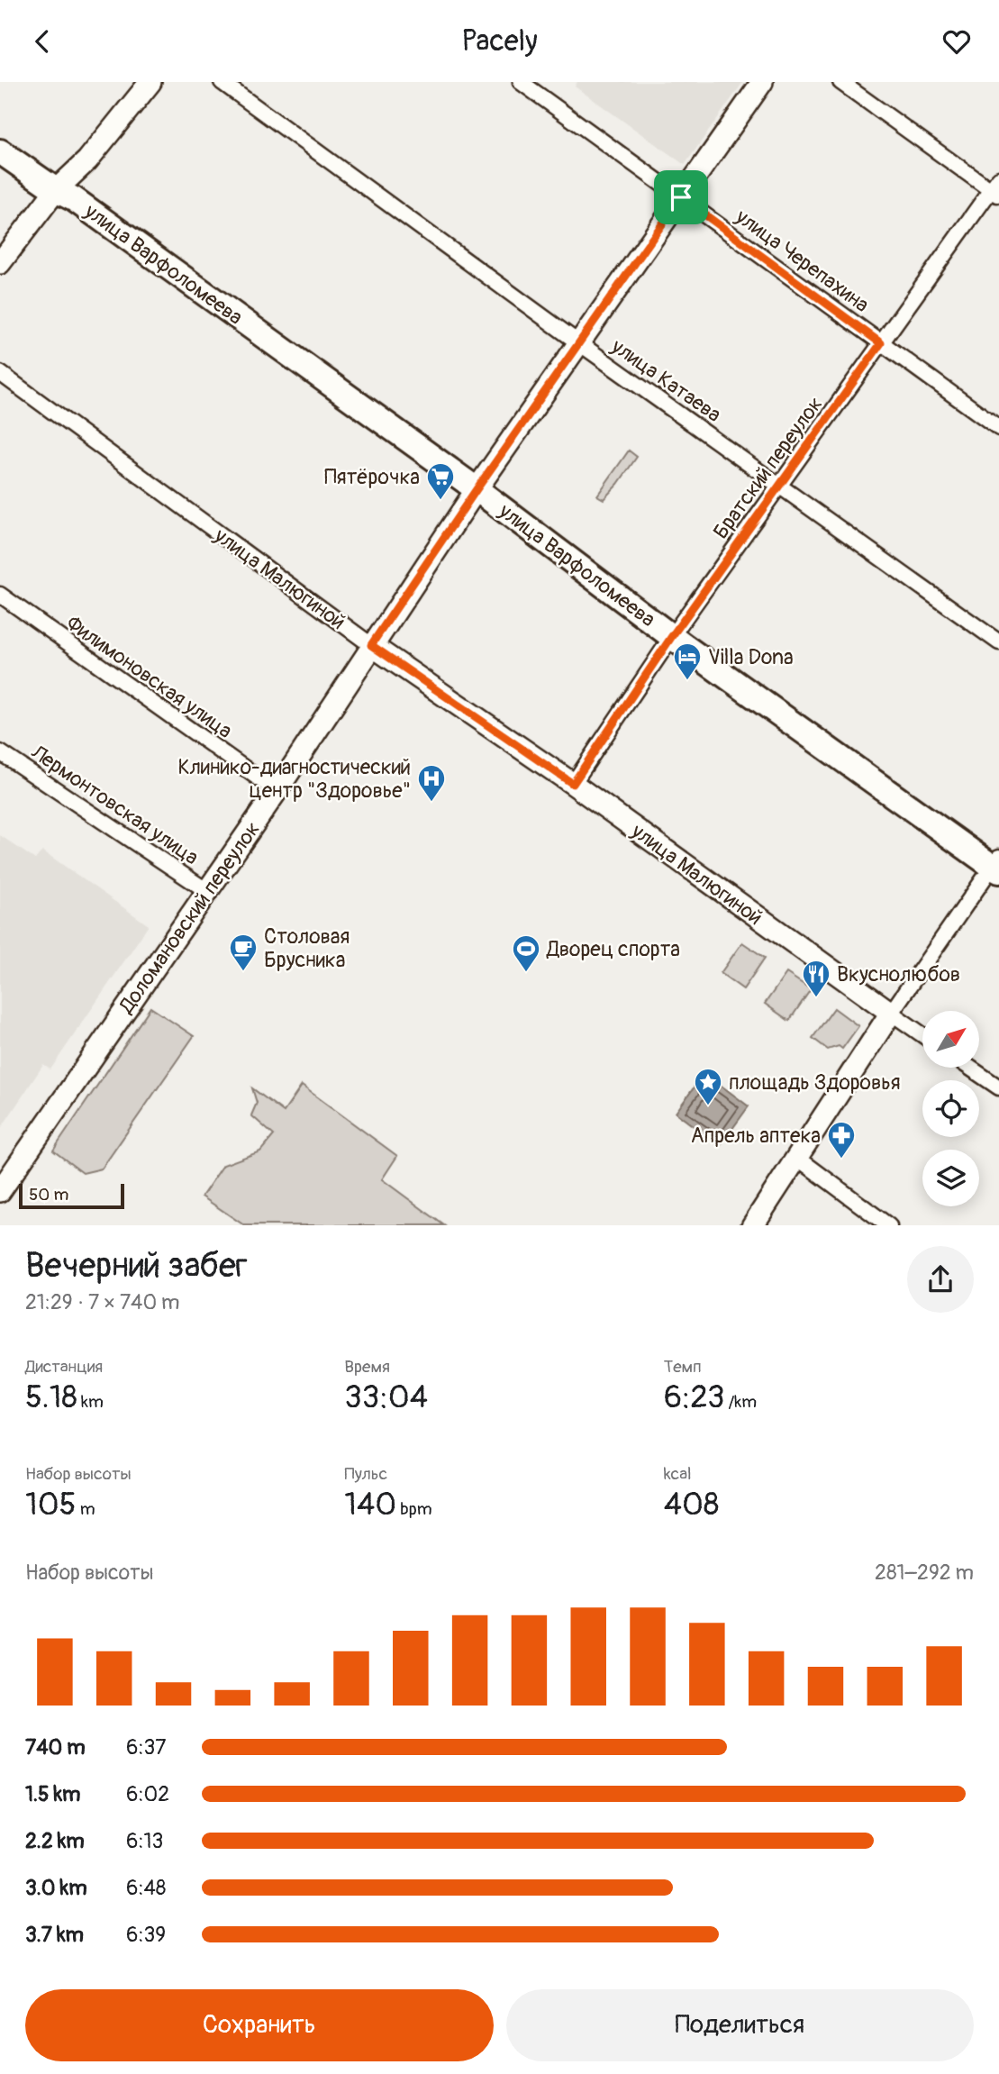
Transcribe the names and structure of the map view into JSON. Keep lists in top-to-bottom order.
{
  "streets": {
    "main road": ["улица Варфоломеева", "улица Малюгиной", "Доломановский переулок"],
    "street": [
      "улица Черепахина",
      "улица Катаева",
      "Братский переулок",
      "Филимоновская улица",
      "Лермонтовская улица"
    ]
  },
  "crossings": [
    ["улица Черепахина", "Братский переулок"],
    ["улица Черепахина", "Доломановский переулок"],
    ["улица Варфоломеева", "Братский переулок"],
    ["улица Варфоломеева", "Доломановский переулок"],
    ["улица Катаева", "Братский переулок"],
    ["улица Катаева", "Доломановский переулок"],
    ["Братский переулок", "улица Малюгиной"],
    ["улица Малюгиной", "Доломановский переулок"],
    ["Филимоновская улица", "Доломановский переулок"],
    ["Лермонтовская улица", "Доломановский переулок"]
  ],
  "places": {
    "supermarket": ["Пятёрочка"],
    "hotel": ["Villa Dona"],
    "hospital": ["Клинико-диагностический центр \"Здоровье\""],
    "cafe": ["Столовая Брусника"],
    "sports": ["Дворец спорта"],
    "restaurant": ["Вкуснолюбов"],
    "place": ["площадь Здоровья"],
    "pharmacy": ["Апрель аптека"]
  },
  "scale_bar": "50 m",
  "north": "top right",
  "page": {
    "header": "Pacely",
    "scale": "50 m",
    "heading": ["Вечерний забег", "21:29 · 7 × 740 m"],
    "stats": [
      ["Дистанция", "5.18 km"],
      ["Время", "33:04"],
      ["Темп", "6:23 /km"],
      ["Набор высоты", "105 m"],
      ["Пульс", "140 bpm"],
      ["kcal", "408"]
    ],
    "chart": ["Набор высоты", "281–292 m"],
    "list": [
      {
        "name": "740 m",
        "note": "6:37"
      },
      {
        "name": "1.5 km",
        "note": "6:02"
      },
      {
        "name": "2.2 km",
        "note": "6:13"
      },
      {
        "name": "3.0 km",
        "note": "6:48"
      },
      {
        "name": "3.7 km",
        "note": "6:39"
      }
    ],
    "buttons": ["Сохранить", "Поделиться"]
  }
}
